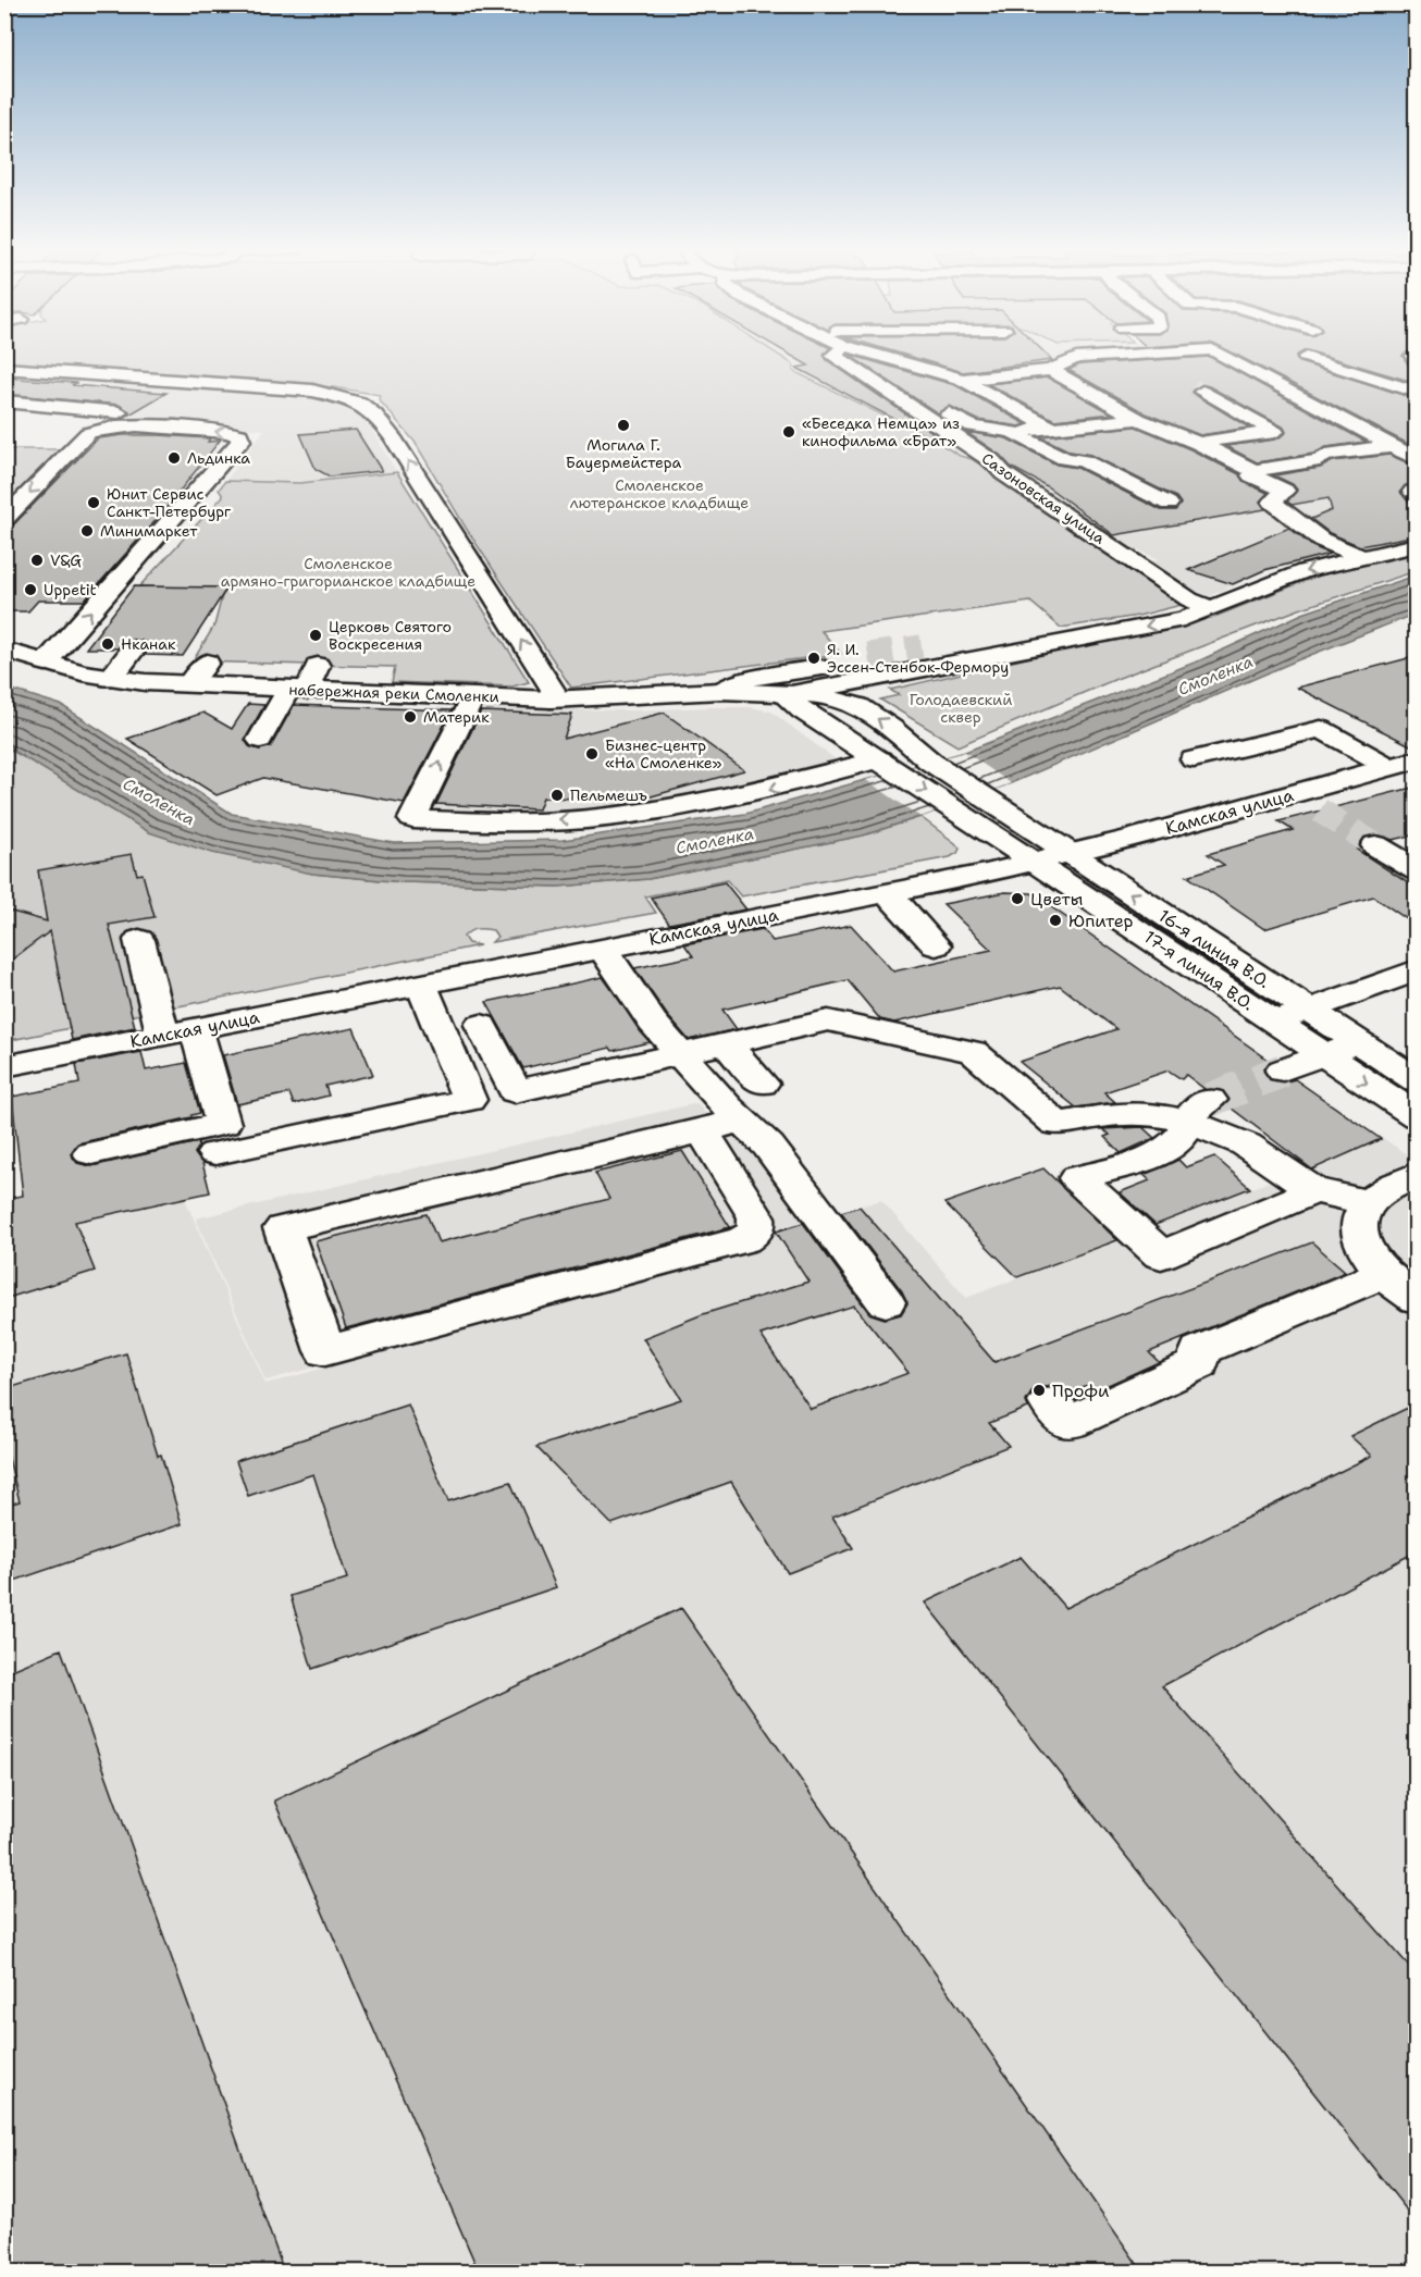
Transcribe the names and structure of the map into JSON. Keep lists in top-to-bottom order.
{
  "streets": {
    "street": [
      "Сазоновская улица",
      "набережная реки Смоленки",
      "Камская улица",
      "16-я линия В.О.",
      "17-я линия В.О."
    ]
  },
  "crossings": [
    ["Сазоновская улица", "набережная реки Смоленки"],
    ["набережная реки Смоленки", "16-я линия В.О."],
    ["Камская улица", "16-я линия В.О."],
    ["Камская улица", "17-я линия В.О."]
  ],
  "one_way": ["16-я линия В.О."],
  "water": ["Смоленка"],
  "parks": ["Смоленское лютеранское кладбище", "Смоленское армяно-григорианское кладбище", "Голодаевский сквер"],
  "places": [
    "Могила Г. Бауермейстера",
    "«Беседка Немца» из кинофильма «Брат»",
    "Льдинка",
    "Юнит Сервис Санкт-Петербург",
    "Минимаркет",
    "V&G",
    "Uppetit",
    "Церковь Святого Воскресения",
    "Нканак",
    "Я. И. Эссен-Стенбок-Фермору",
    "Материк",
    "Бизнес-центр «На Смоленке»",
    "Пельмешъ",
    "Цветы",
    "Юпитер",
    "Профи"
  ]
}
